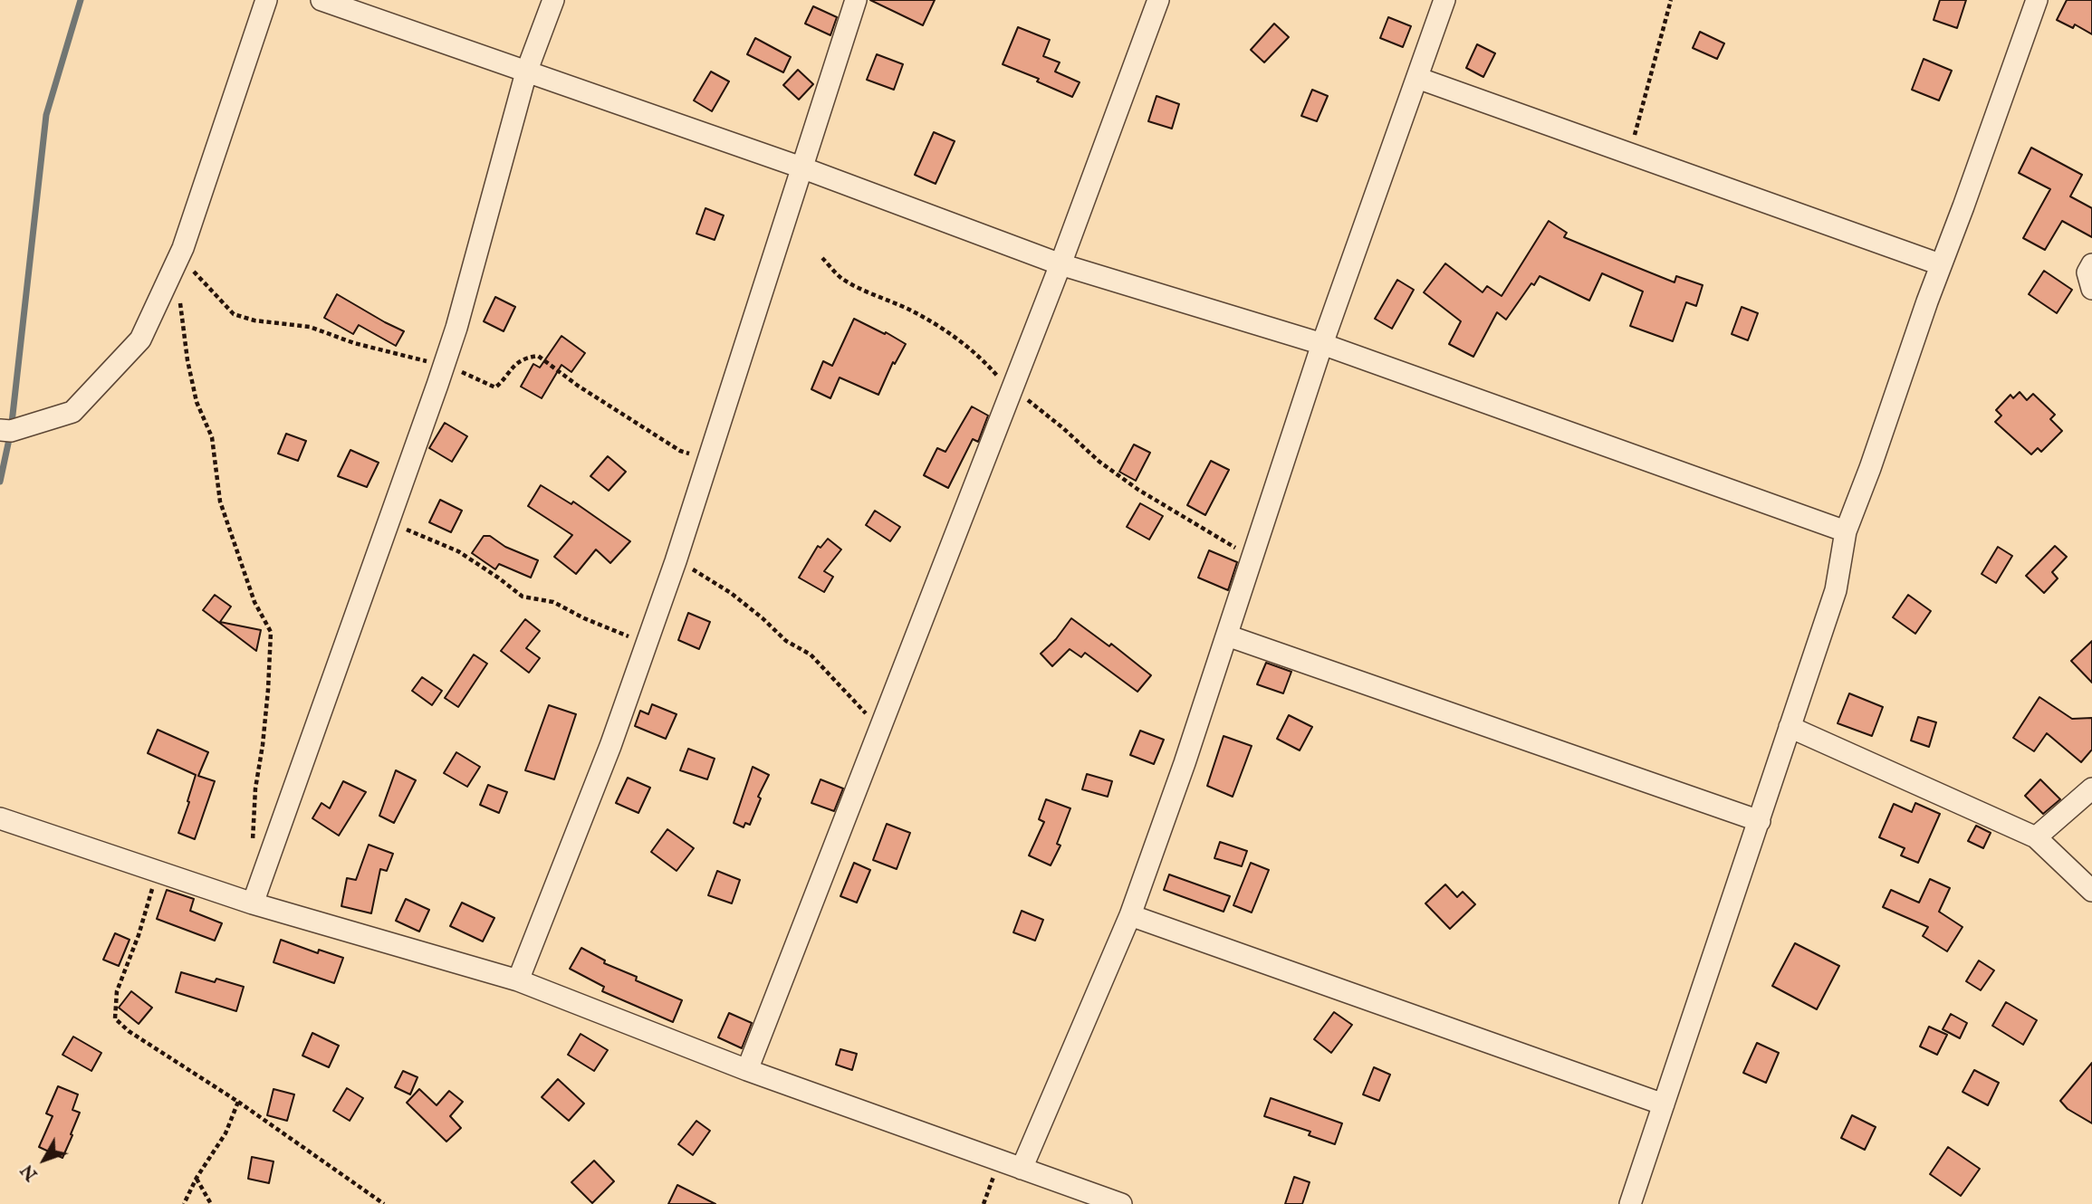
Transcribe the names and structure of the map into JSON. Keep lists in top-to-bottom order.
{
  "north": "bottom left"
}
